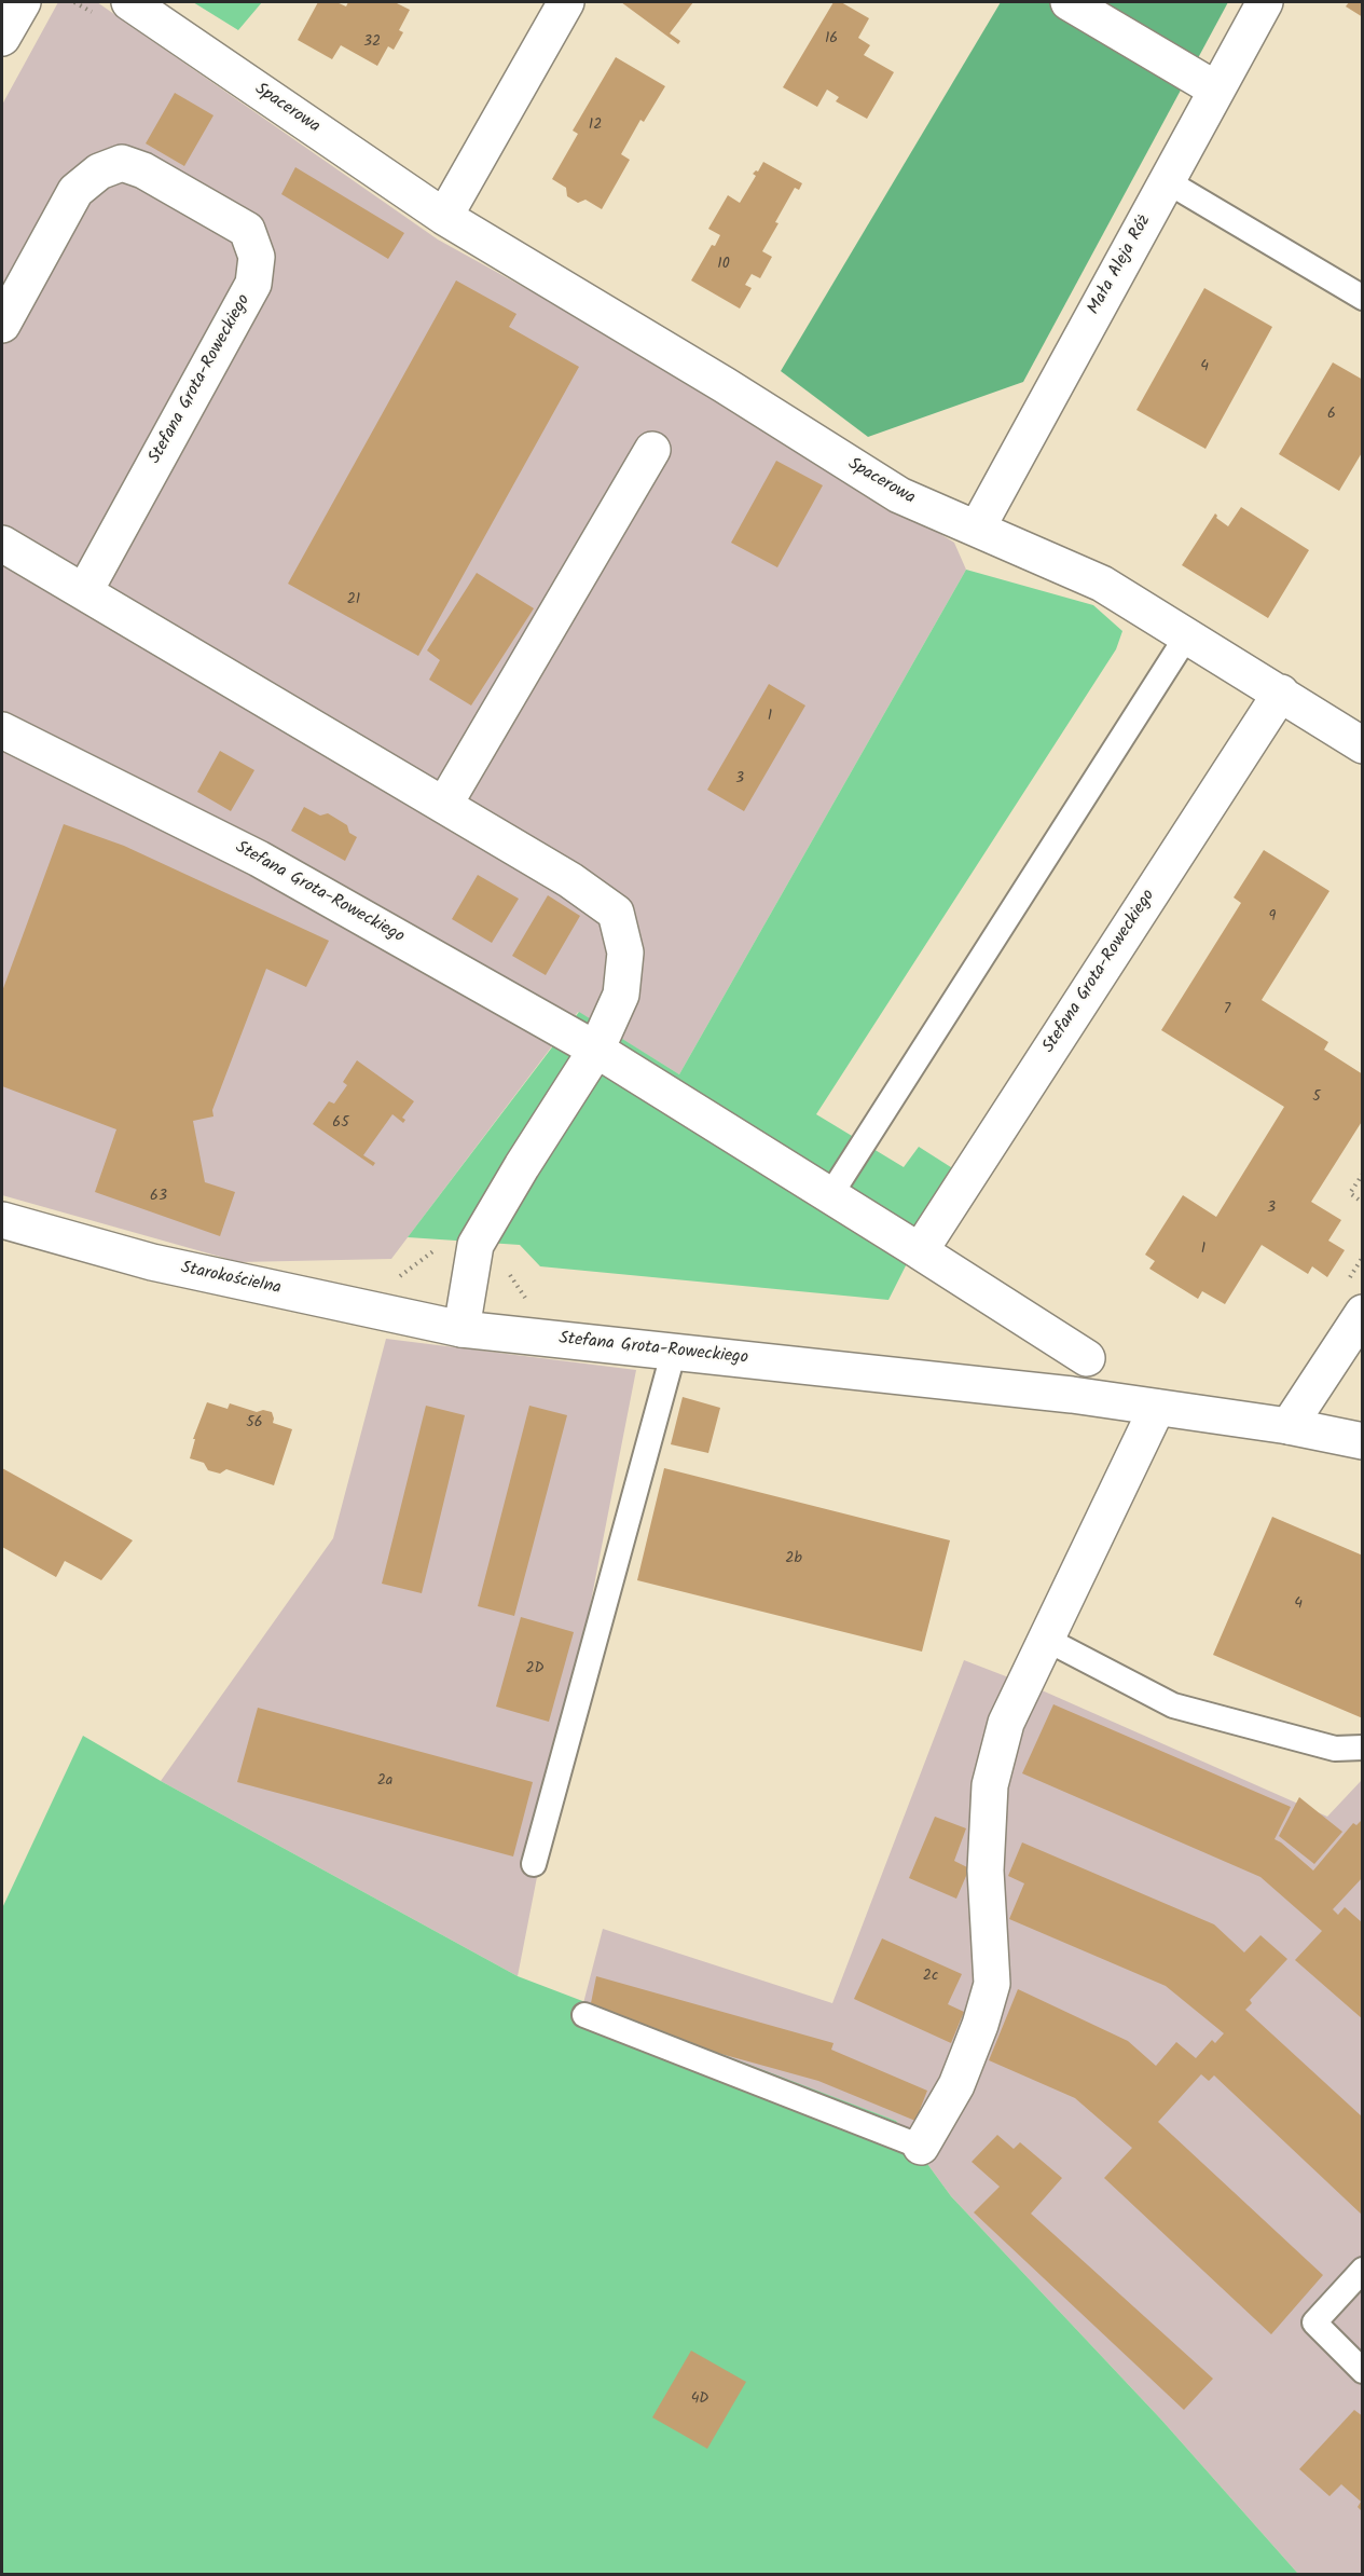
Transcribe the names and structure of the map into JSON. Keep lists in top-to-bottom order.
{
  "streets": {
    "street": [
      "Spacerowa",
      "Mała Aleja Róż",
      "Stefana Grota-Roweckiego",
      "Starokościelna"
    ]
  },
  "crossings": [
    ["Spacerowa", "Mała Aleja Róż"],
    ["Spacerowa", "Stefana Grota-Roweckiego"],
    ["Stefana Grota-Roweckiego", "Starokościelna"]
  ],
  "house_numbers": [
    "16",
    "32",
    "12",
    "10",
    "4",
    "6",
    "21",
    "1",
    "3",
    "9",
    "7",
    "5",
    "65",
    "63",
    "3",
    "1",
    "56",
    "2b",
    "4",
    "2D",
    "2a",
    "2c",
    "4D"
  ]
}
